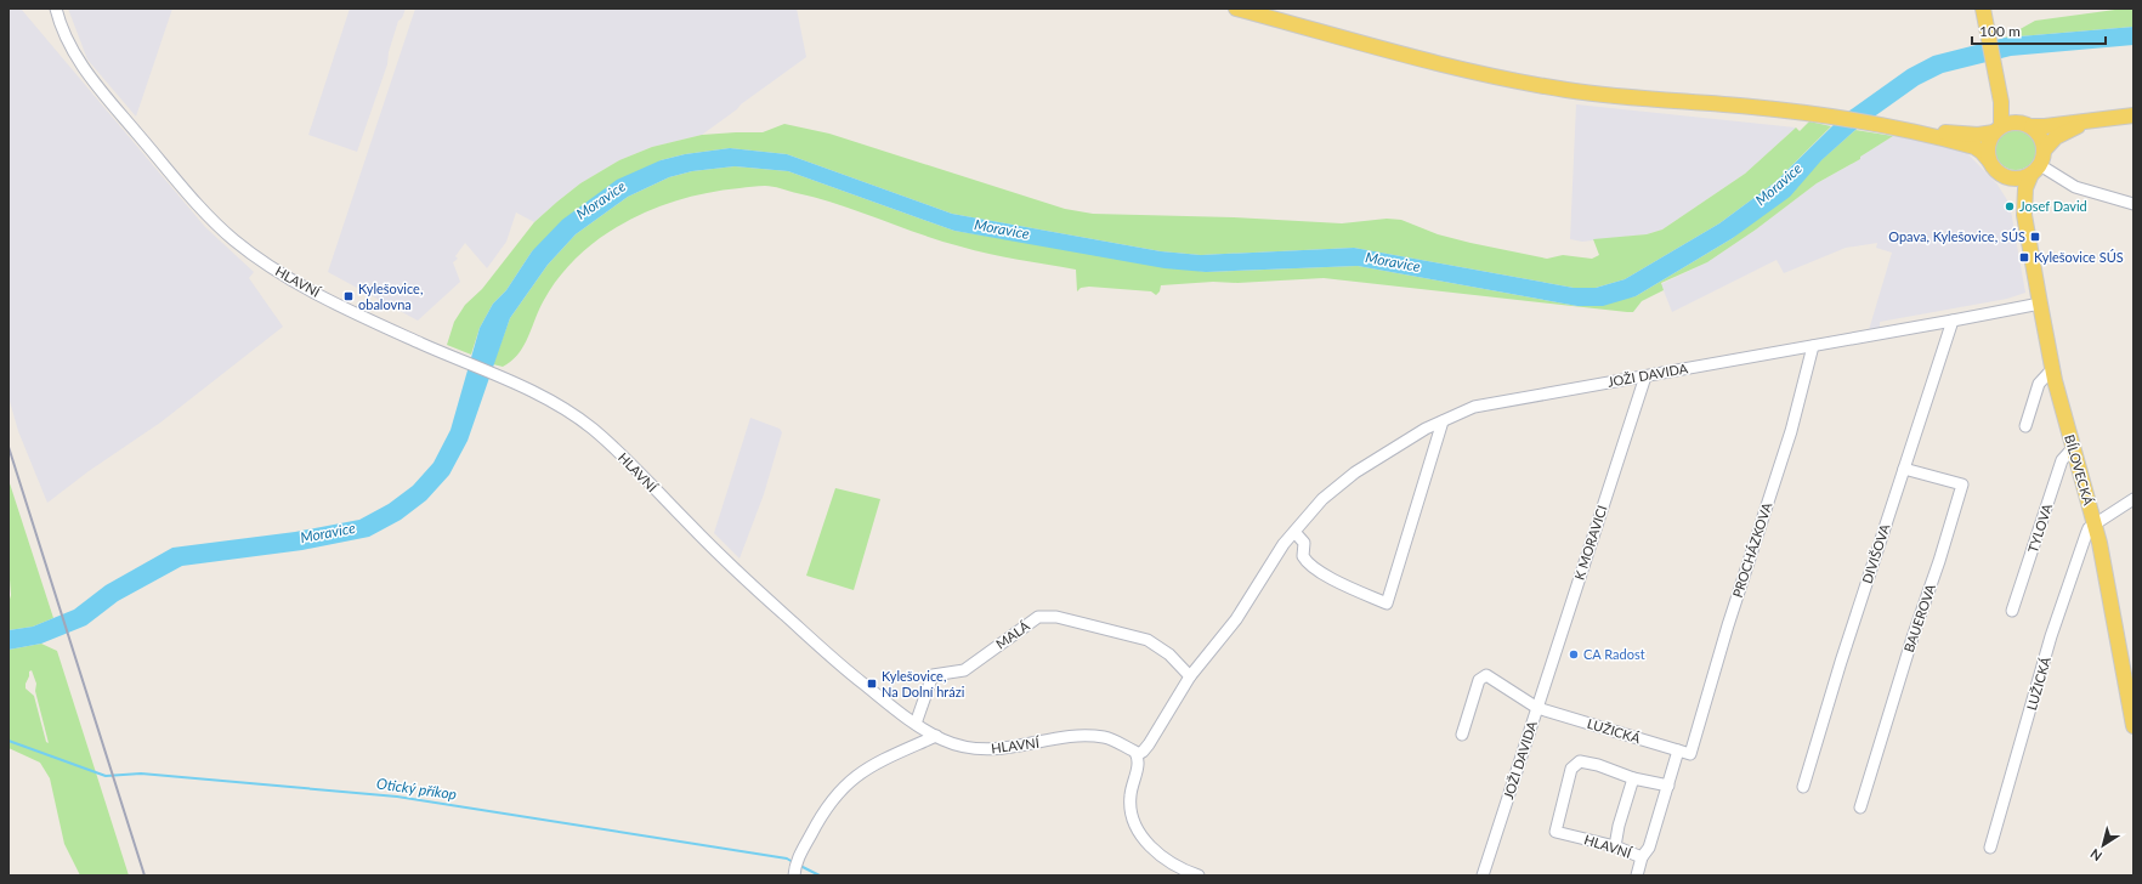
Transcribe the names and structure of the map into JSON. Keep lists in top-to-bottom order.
{
  "streets": {
    "main road": ["BÍLOVECKÁ"],
    "street": [
      "HLAVNÍ",
      "JOŽI DAVIDA",
      "TYLOVA",
      "K MORAVICI",
      "PROCHÁZKOVA",
      "DIVIŠOVA",
      "BAUEROVA",
      "MALÁ",
      "LUŽICKÁ"
    ]
  },
  "crossings": [
    ["HLAVNÍ", "JOŽI DAVIDA"],
    ["HLAVNÍ", "MALÁ"],
    ["JOŽI DAVIDA", "BÍLOVECKÁ"],
    ["JOŽI DAVIDA", "K MORAVICI"],
    ["JOŽI DAVIDA", "PROCHÁZKOVA"],
    ["JOŽI DAVIDA", "DIVIŠOVA"],
    ["JOŽI DAVIDA", "MALÁ"],
    ["JOŽI DAVIDA", "LUŽICKÁ"],
    ["BÍLOVECKÁ", "TYLOVA"],
    ["BÍLOVECKÁ", "LUŽICKÁ"],
    ["K MORAVICI", "LUŽICKÁ"],
    ["PROCHÁZKOVA", "LUŽICKÁ"],
    ["DIVIŠOVA", "BAUEROVA"]
  ],
  "water": ["Moravice", "Otický příkop"],
  "places": {
    "other": ["Josef David", "CA Radost"],
    "transit": [
      "Opava, Kylešovice, SÚS",
      "Kylešovice SÚS",
      "Kylešovice, obalovna",
      "Kylešovice, Na Dolní hrázi"
    ]
  },
  "scale_bar": "100 m",
  "north": "bottom left"
}
